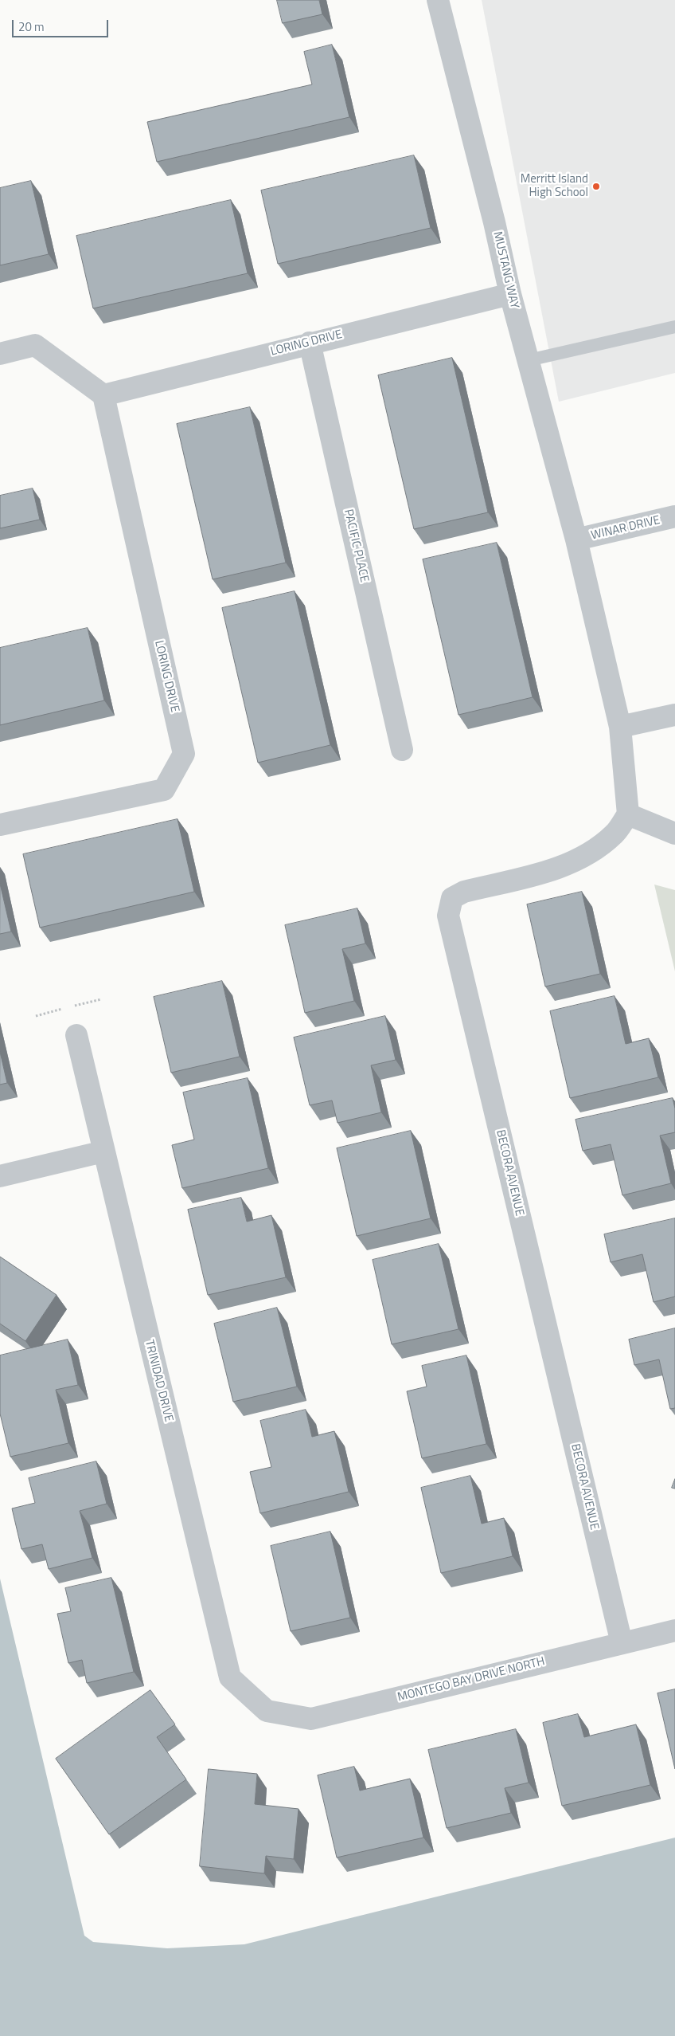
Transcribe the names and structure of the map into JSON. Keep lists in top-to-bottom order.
{
  "streets": {
    "street": [
      "MUSTANG WAY",
      "LORING DRIVE",
      "WINAR DRIVE",
      "PACIFIC PLACE",
      "BECORA AVENUE",
      "TRINIDAD DRIVE",
      "MONTEGO BAY DRIVE NORTH"
    ]
  },
  "crossings": [
    ["MUSTANG WAY", "LORING DRIVE"],
    ["MUSTANG WAY", "WINAR DRIVE"],
    ["MUSTANG WAY", "BECORA AVENUE"],
    ["LORING DRIVE", "PACIFIC PLACE"],
    ["BECORA AVENUE", "MONTEGO BAY DRIVE NORTH"],
    ["TRINIDAD DRIVE", "MONTEGO BAY DRIVE NORTH"]
  ],
  "places": ["Merritt Island High School"],
  "scale_bar": "20 m"
}
